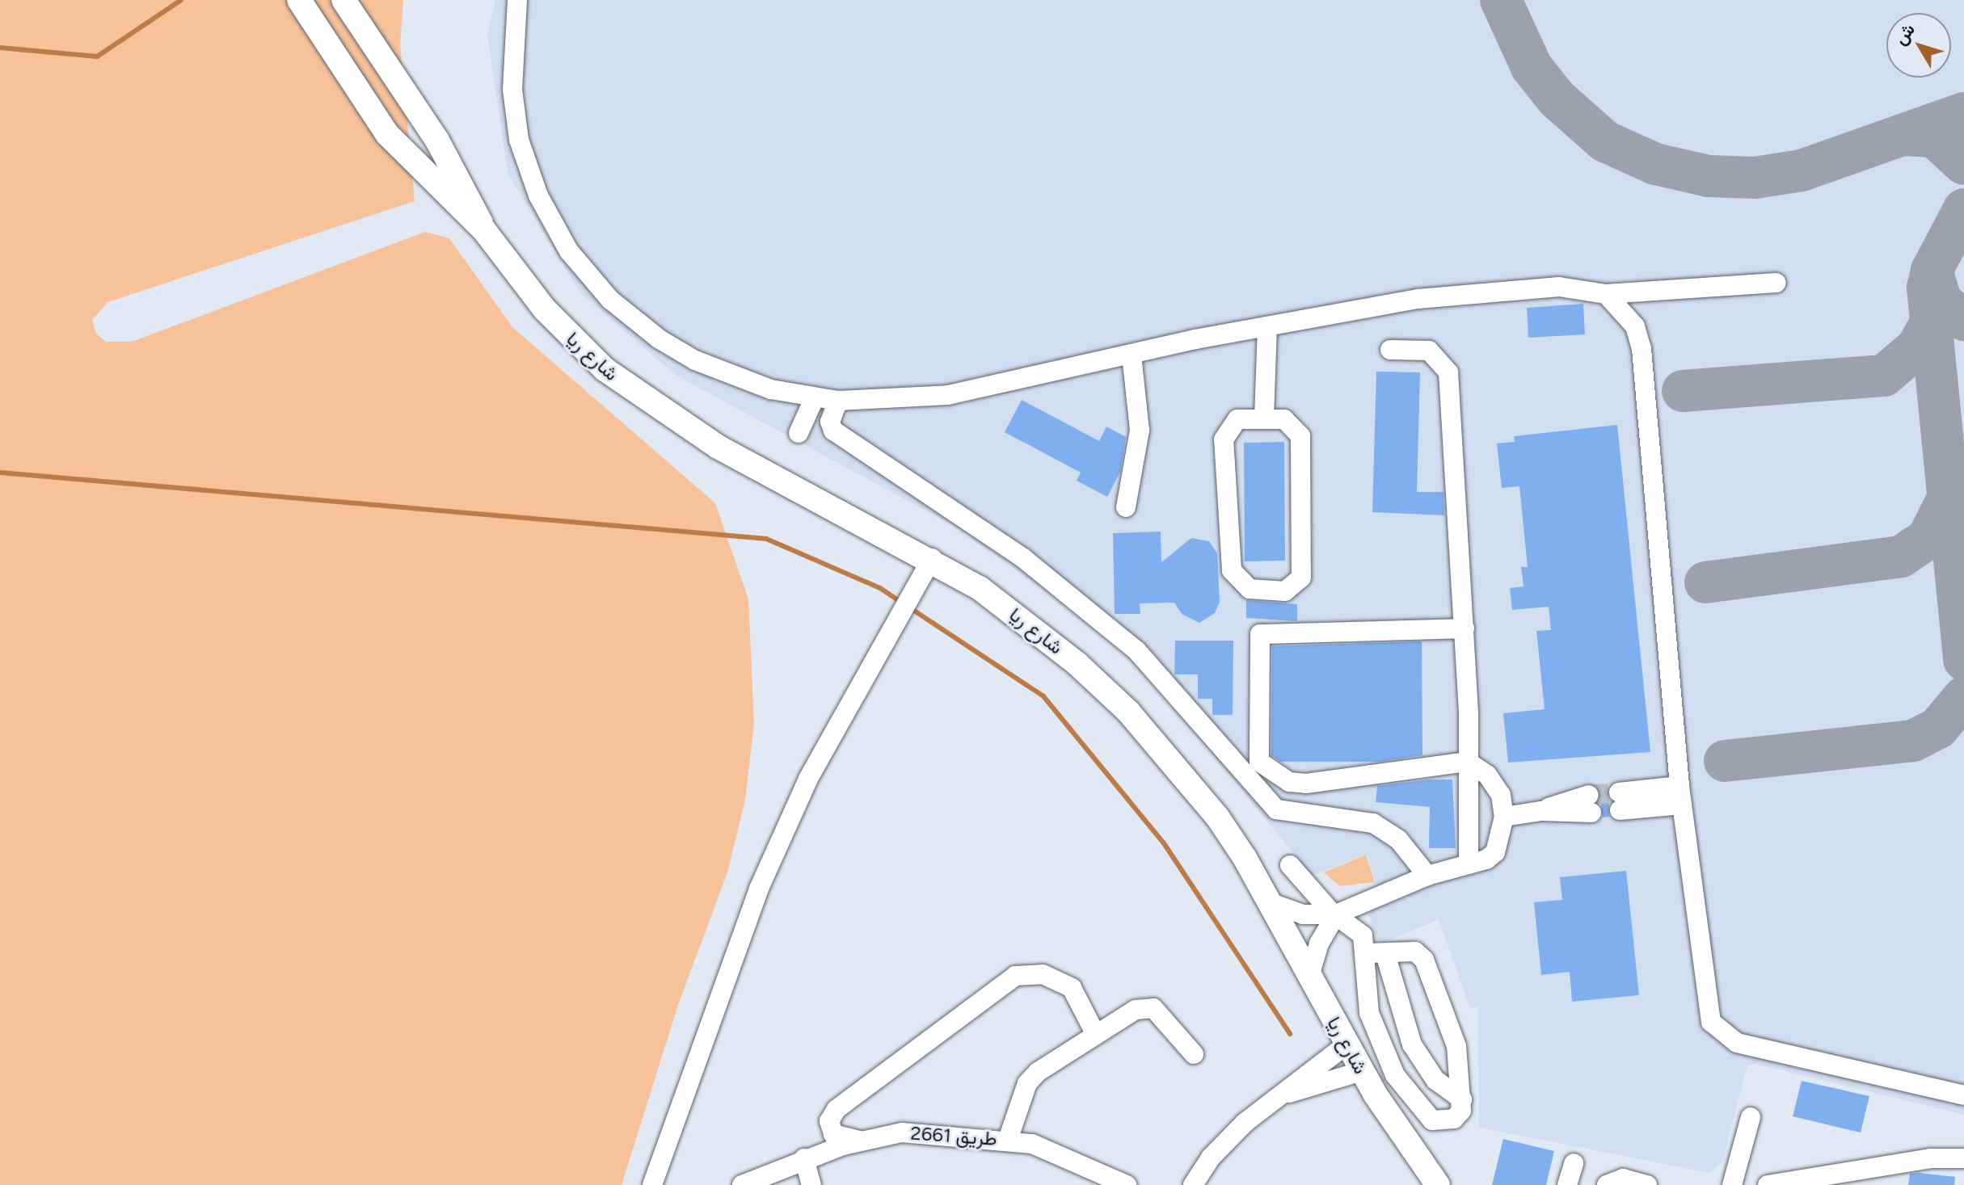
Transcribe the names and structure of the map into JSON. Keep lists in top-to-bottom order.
{
  "streets": {
    "main road": ["شارع ريا"],
    "street": ["طريق 2661"]
  },
  "north": "top left"
}
